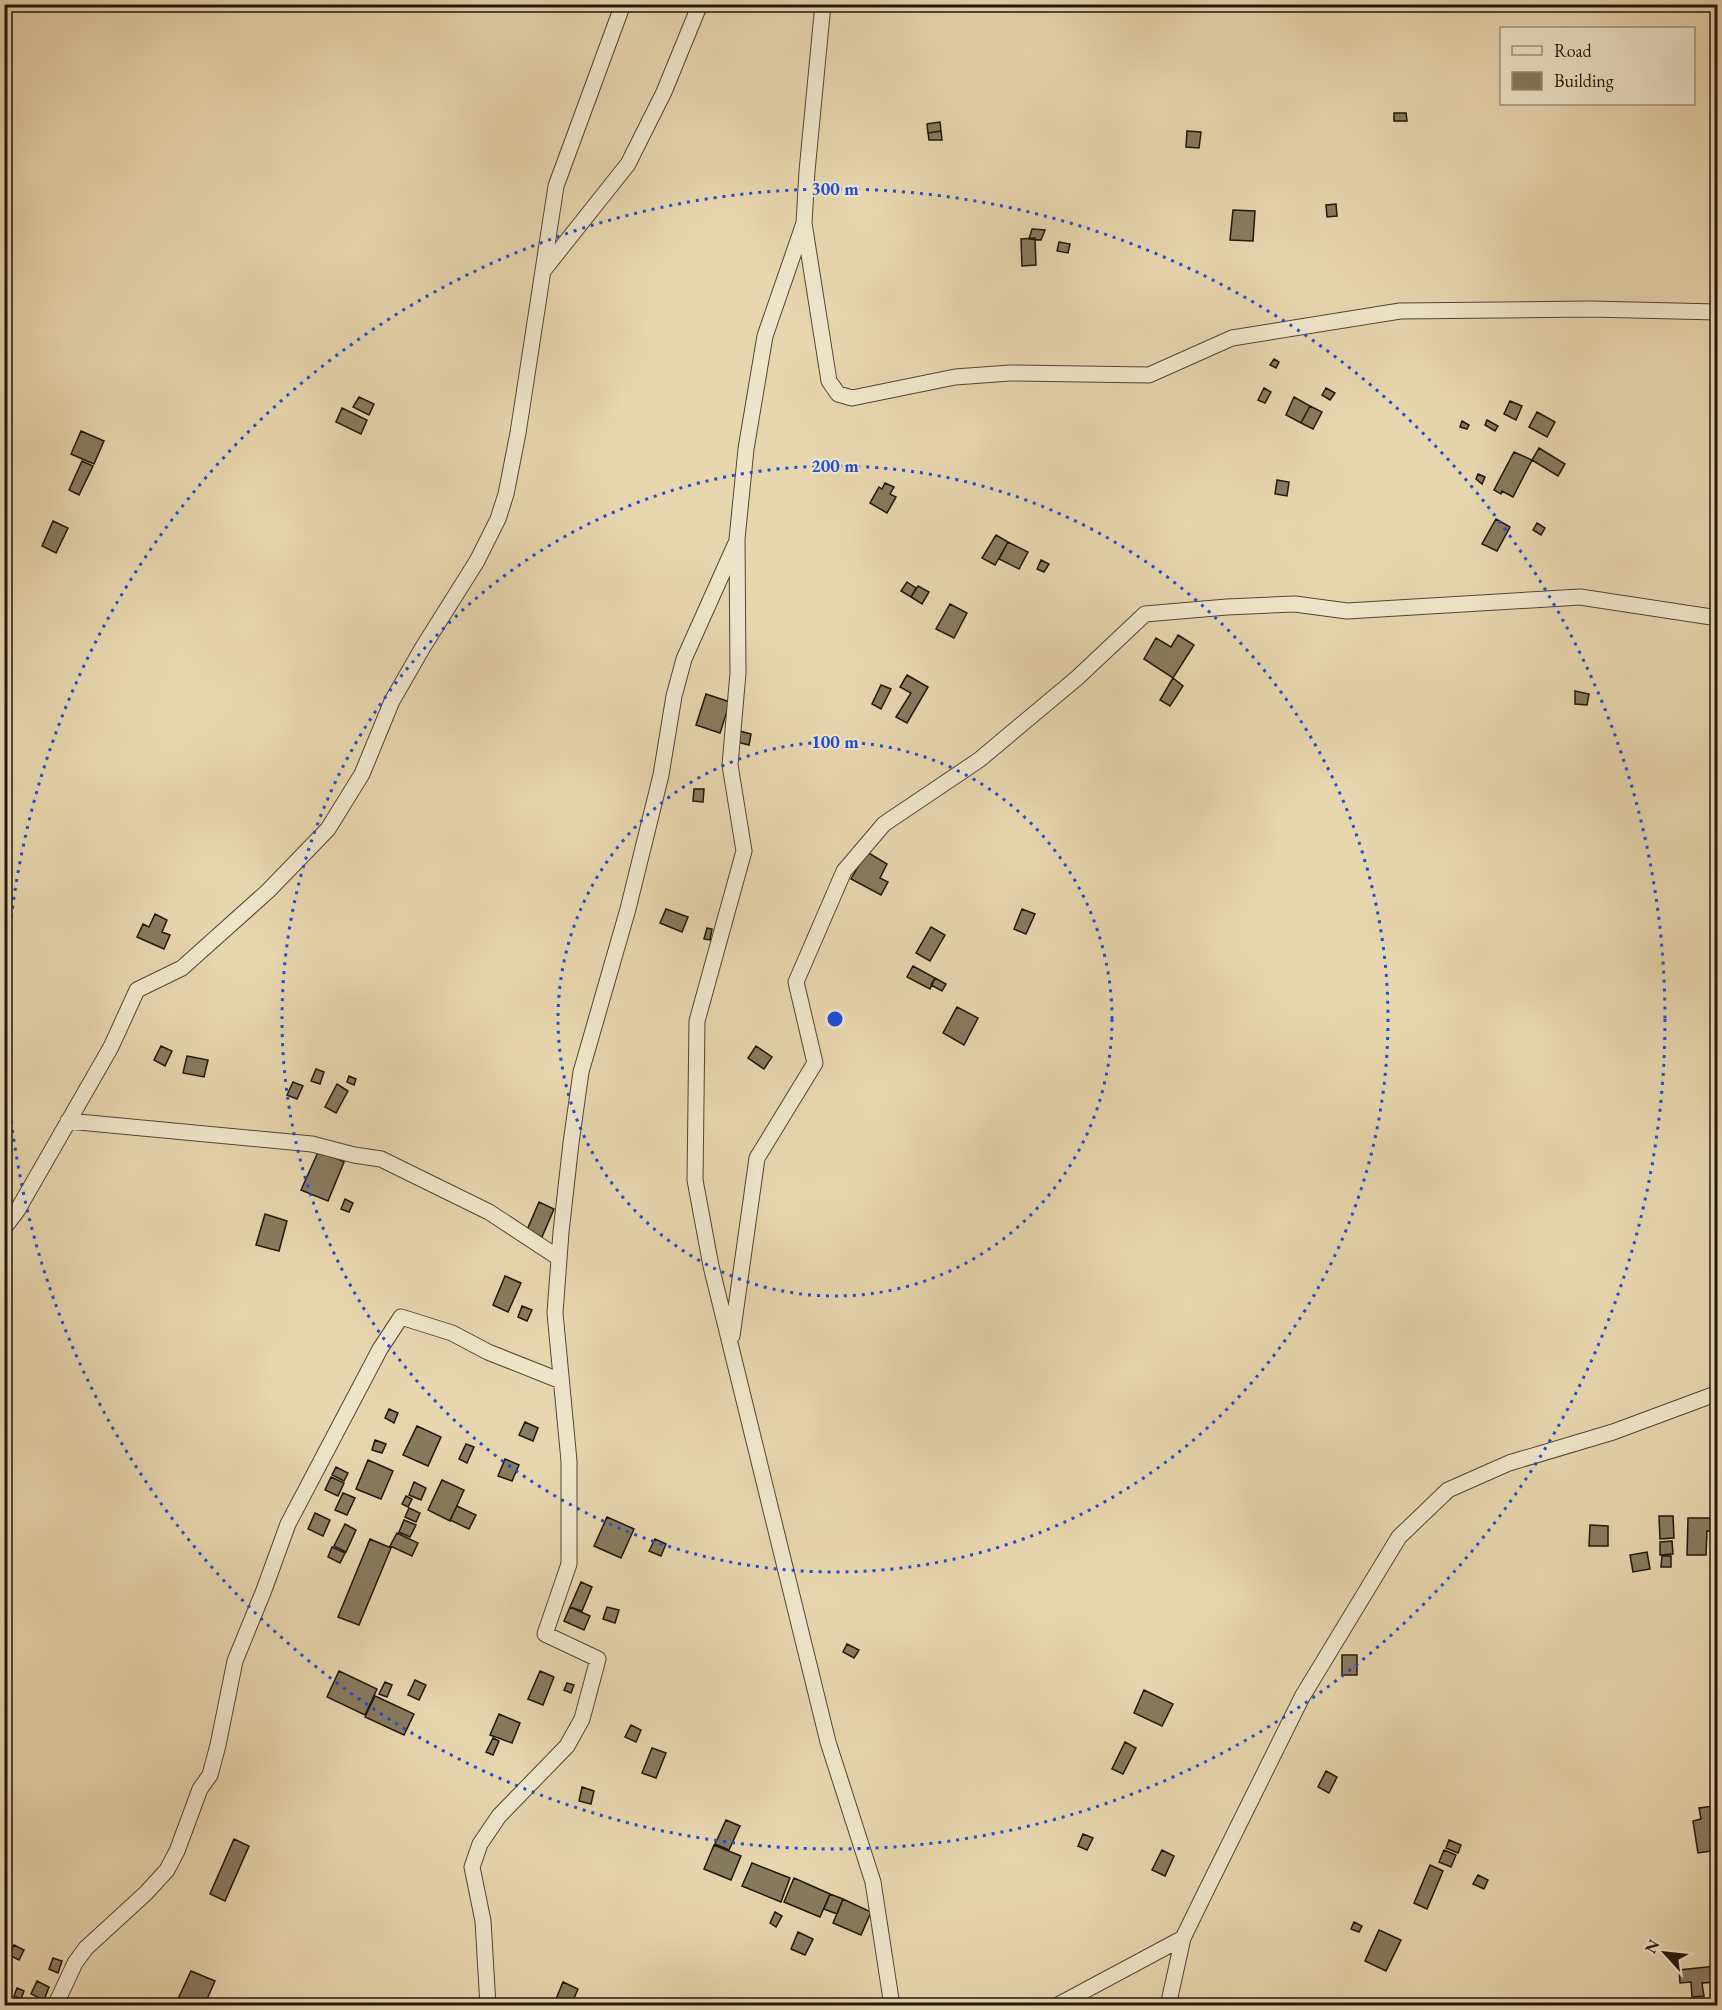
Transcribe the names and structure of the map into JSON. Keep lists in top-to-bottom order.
{
  "legend": ["Road", "Building"],
  "north": "top left",
  "rings": ["300 m", "200 m", "100 m"]
}
